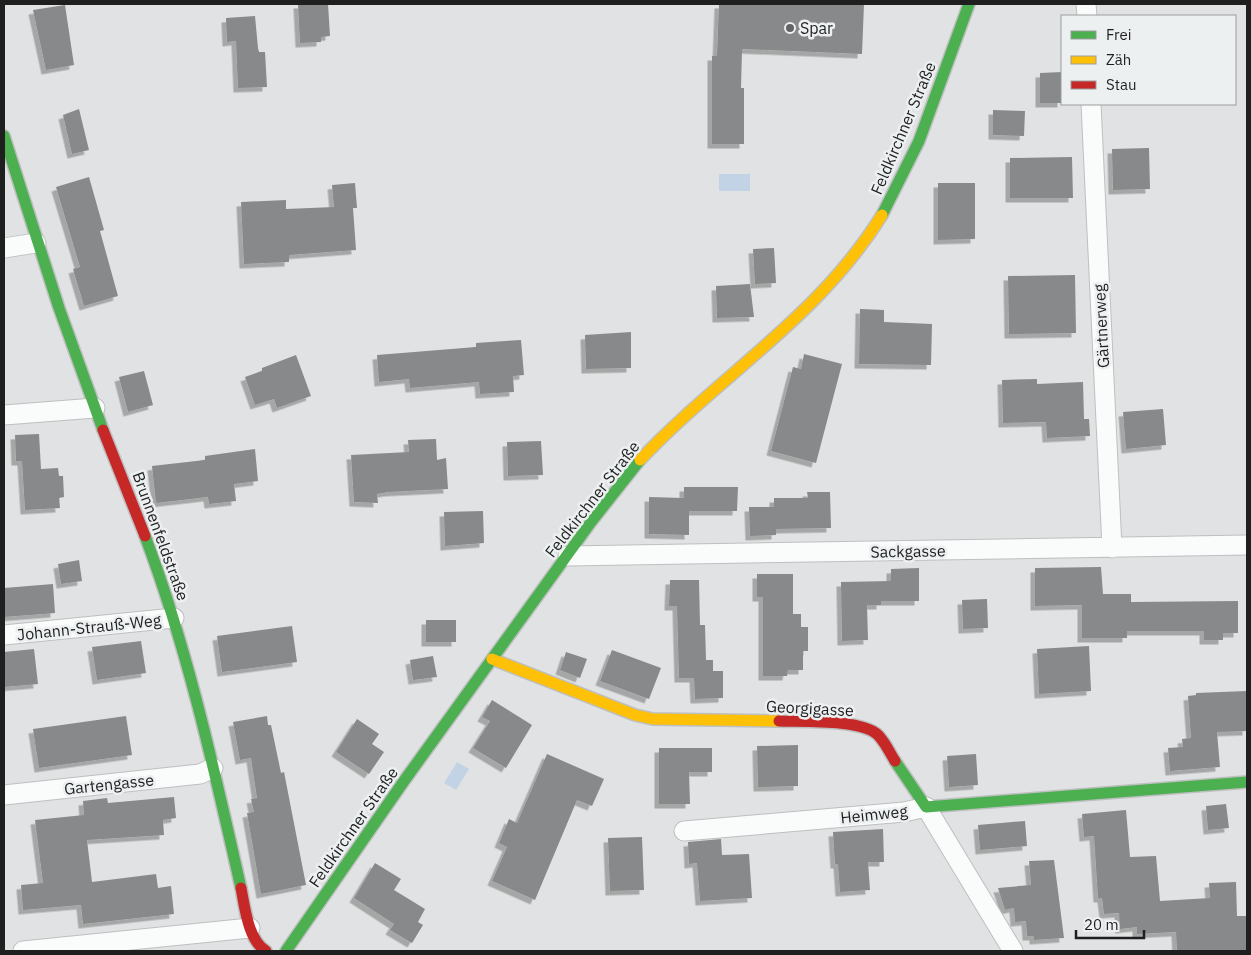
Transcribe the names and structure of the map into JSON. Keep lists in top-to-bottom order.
{
  "streets": {
    "street": [
      "Feldkirchner Straße",
      "Gärtnerweg",
      "Brunnenfeldstraße",
      "Sackgasse",
      "Johann-Strauß-Weg",
      "Georgigasse",
      "Gartengasse",
      "Heimweg"
    ]
  },
  "crossings": [
    ["Feldkirchner Straße", "Sackgasse"],
    ["Feldkirchner Straße", "Georgigasse"],
    ["Gärtnerweg", "Sackgasse"],
    ["Brunnenfeldstraße", "Johann-Strauß-Weg"],
    ["Brunnenfeldstraße", "Gartengasse"],
    ["Georgigasse", "Heimweg"]
  ],
  "places": ["Spar"],
  "legend": ["Frei", "Zäh", "Stau"],
  "scale_bar": "20 m"
}
